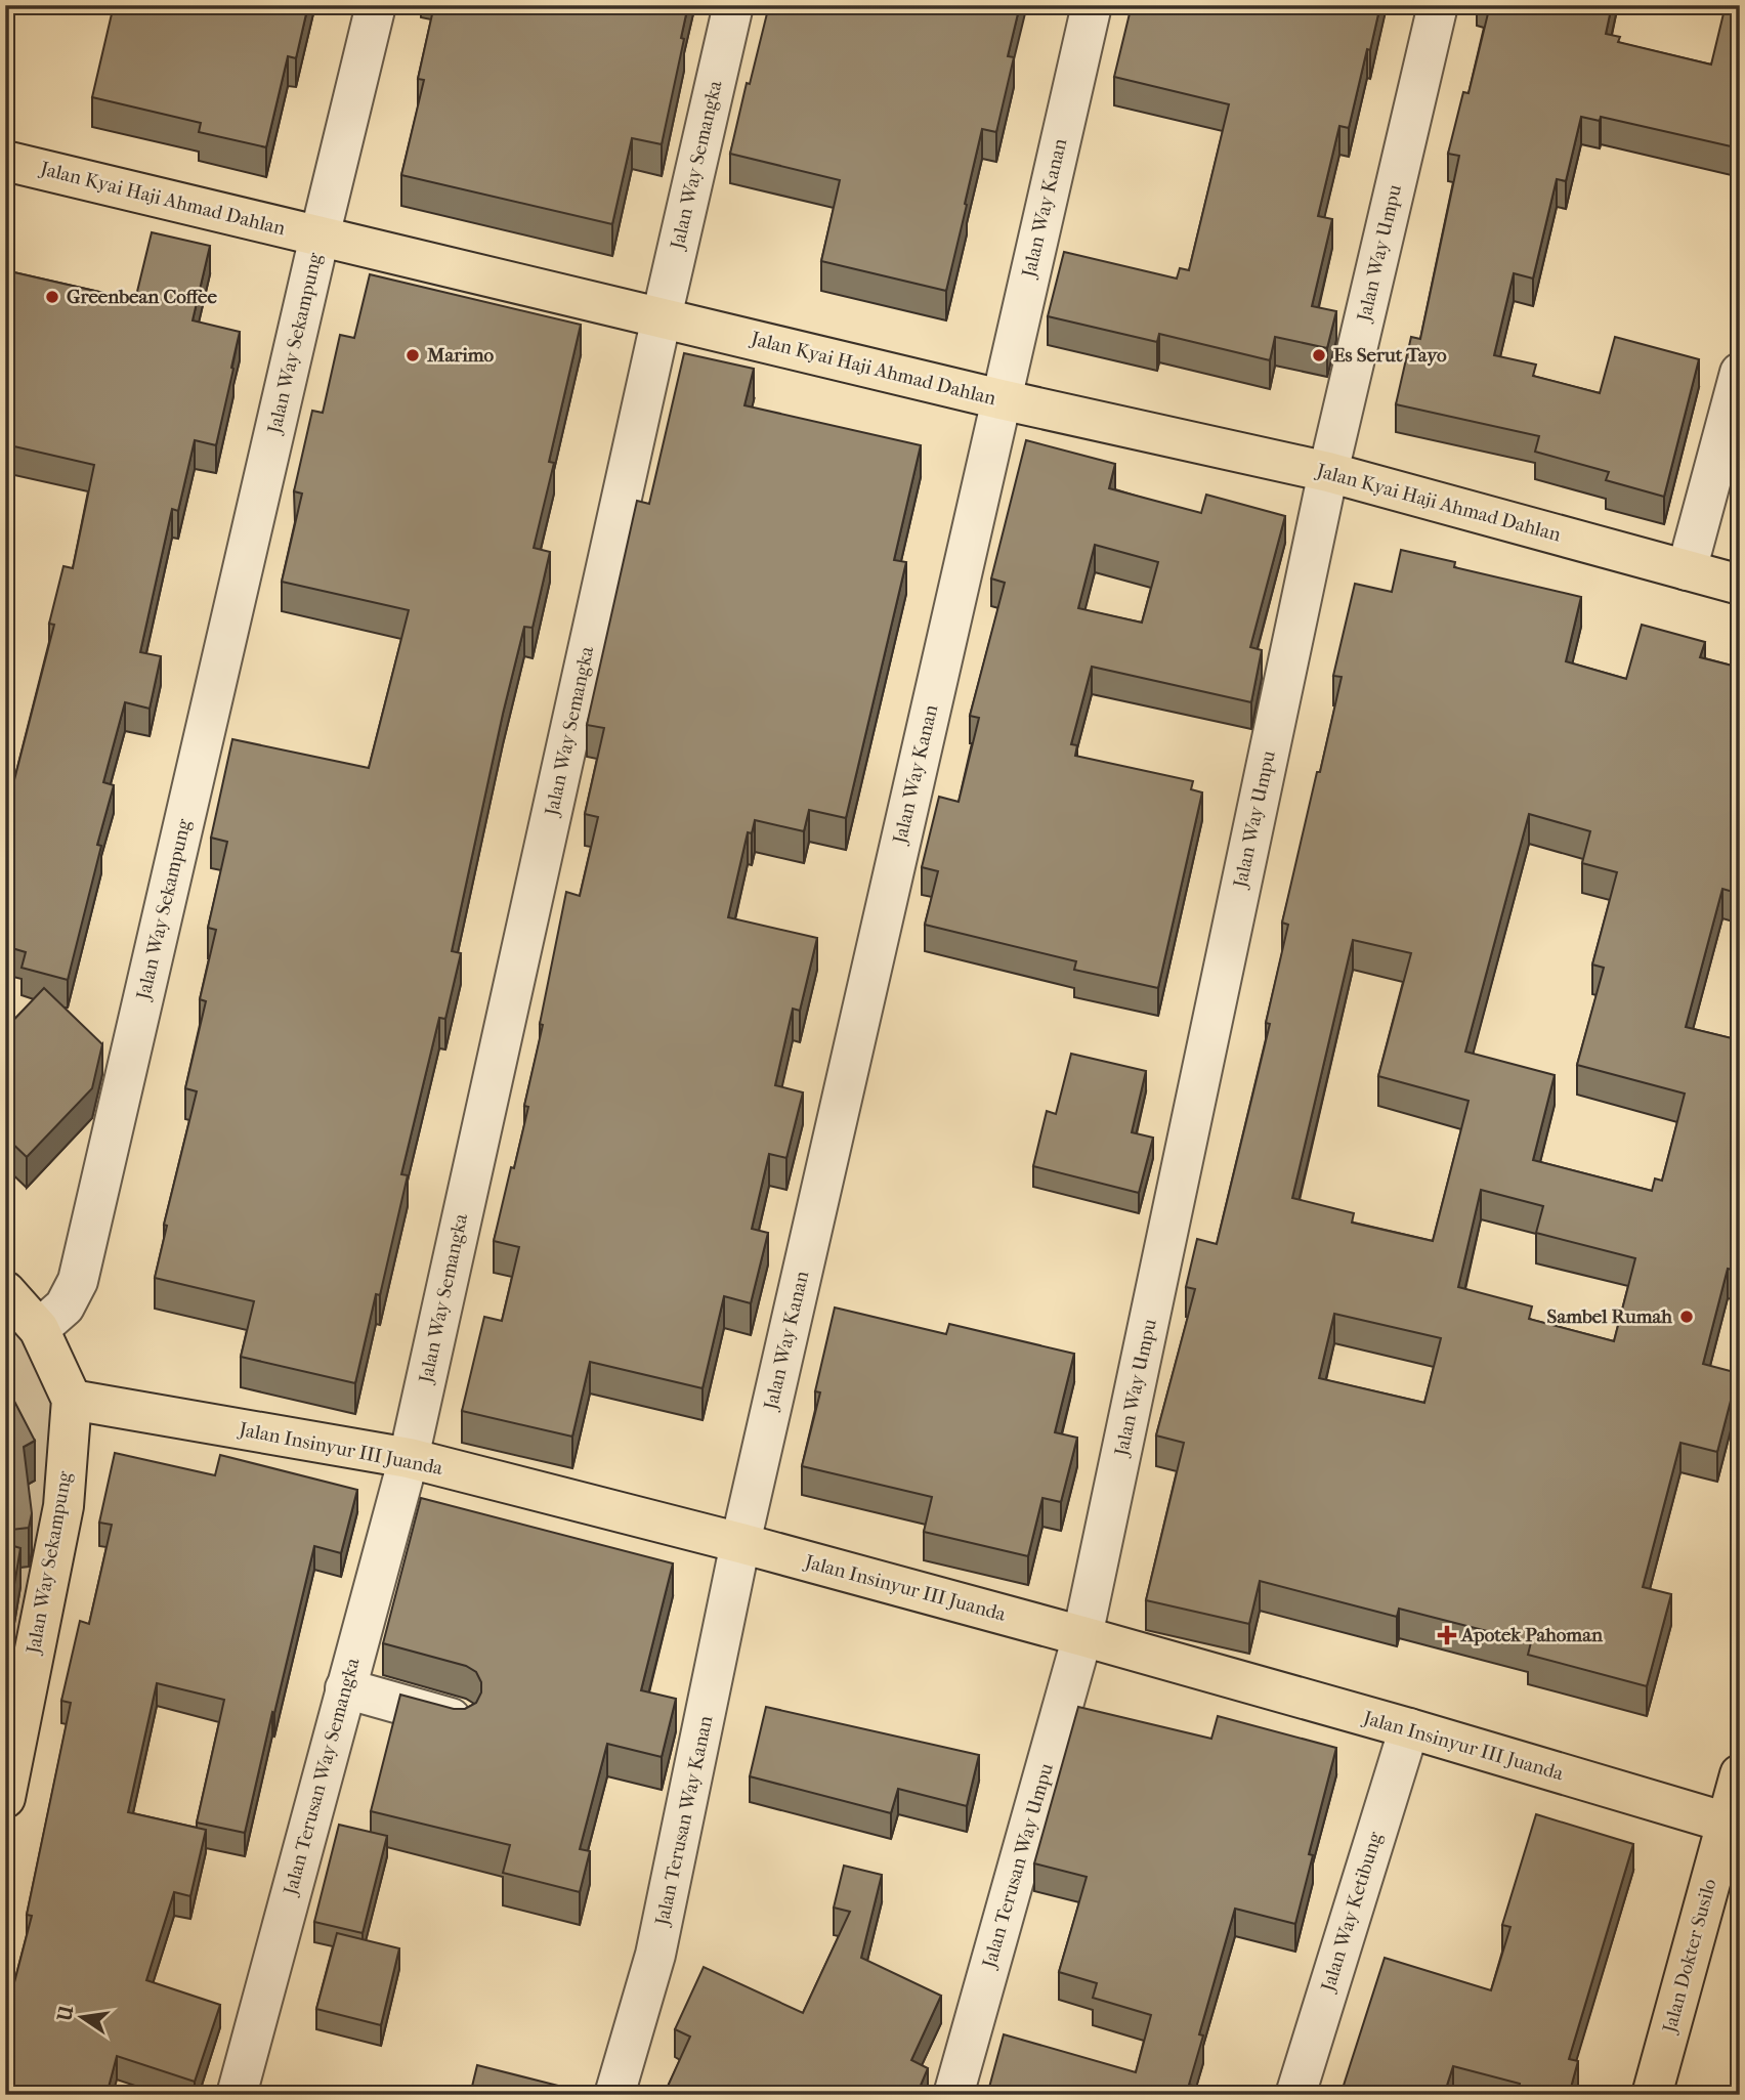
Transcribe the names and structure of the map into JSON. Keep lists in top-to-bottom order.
{
  "streets": {
    "main road": [
      "Jalan Kyai Haji Ahmad Dahlan",
      "Jalan Way Sekampung",
      "Jalan Insinyur III Juanda",
      "Jalan Dokter Susilo"
    ],
    "street": [
      "Jalan Way Semangka",
      "Jalan Way Kanan",
      "Jalan Way Umpu",
      "Jalan Terusan Way Semangka",
      "Jalan Terusan Way Kanan",
      "Jalan Terusan Way Umpu",
      "Jalan Way Ketibung"
    ]
  },
  "crossings": [
    ["Jalan Way Semangka", "Jalan Kyai Haji Ahmad Dahlan"],
    ["Jalan Way Semangka", "Jalan Insinyur III Juanda"],
    ["Jalan Way Semangka", "Jalan Terusan Way Semangka"],
    ["Jalan Kyai Haji Ahmad Dahlan", "Jalan Way Kanan"],
    ["Jalan Kyai Haji Ahmad Dahlan", "Jalan Way Umpu"],
    ["Jalan Kyai Haji Ahmad Dahlan", "Jalan Way Sekampung"],
    ["Jalan Way Kanan", "Jalan Insinyur III Juanda"],
    ["Jalan Way Kanan", "Jalan Terusan Way Kanan"],
    ["Jalan Way Umpu", "Jalan Insinyur III Juanda"],
    ["Jalan Way Umpu", "Jalan Terusan Way Umpu"],
    ["Jalan Way Sekampung", "Jalan Insinyur III Juanda"],
    ["Jalan Insinyur III Juanda", "Jalan Terusan Way Semangka"],
    ["Jalan Insinyur III Juanda", "Jalan Terusan Way Kanan"],
    ["Jalan Insinyur III Juanda", "Jalan Terusan Way Umpu"],
    ["Jalan Insinyur III Juanda", "Jalan Way Ketibung"],
    ["Jalan Insinyur III Juanda", "Jalan Dokter Susilo"]
  ],
  "places": {
    "other": [
      "Greenbean Coffee",
      "Marimo",
      "Es Serut Tayo",
      "Sambel Rumah"
    ],
    "health": ["Apotek Pahoman"]
  },
  "north": "left"
}
